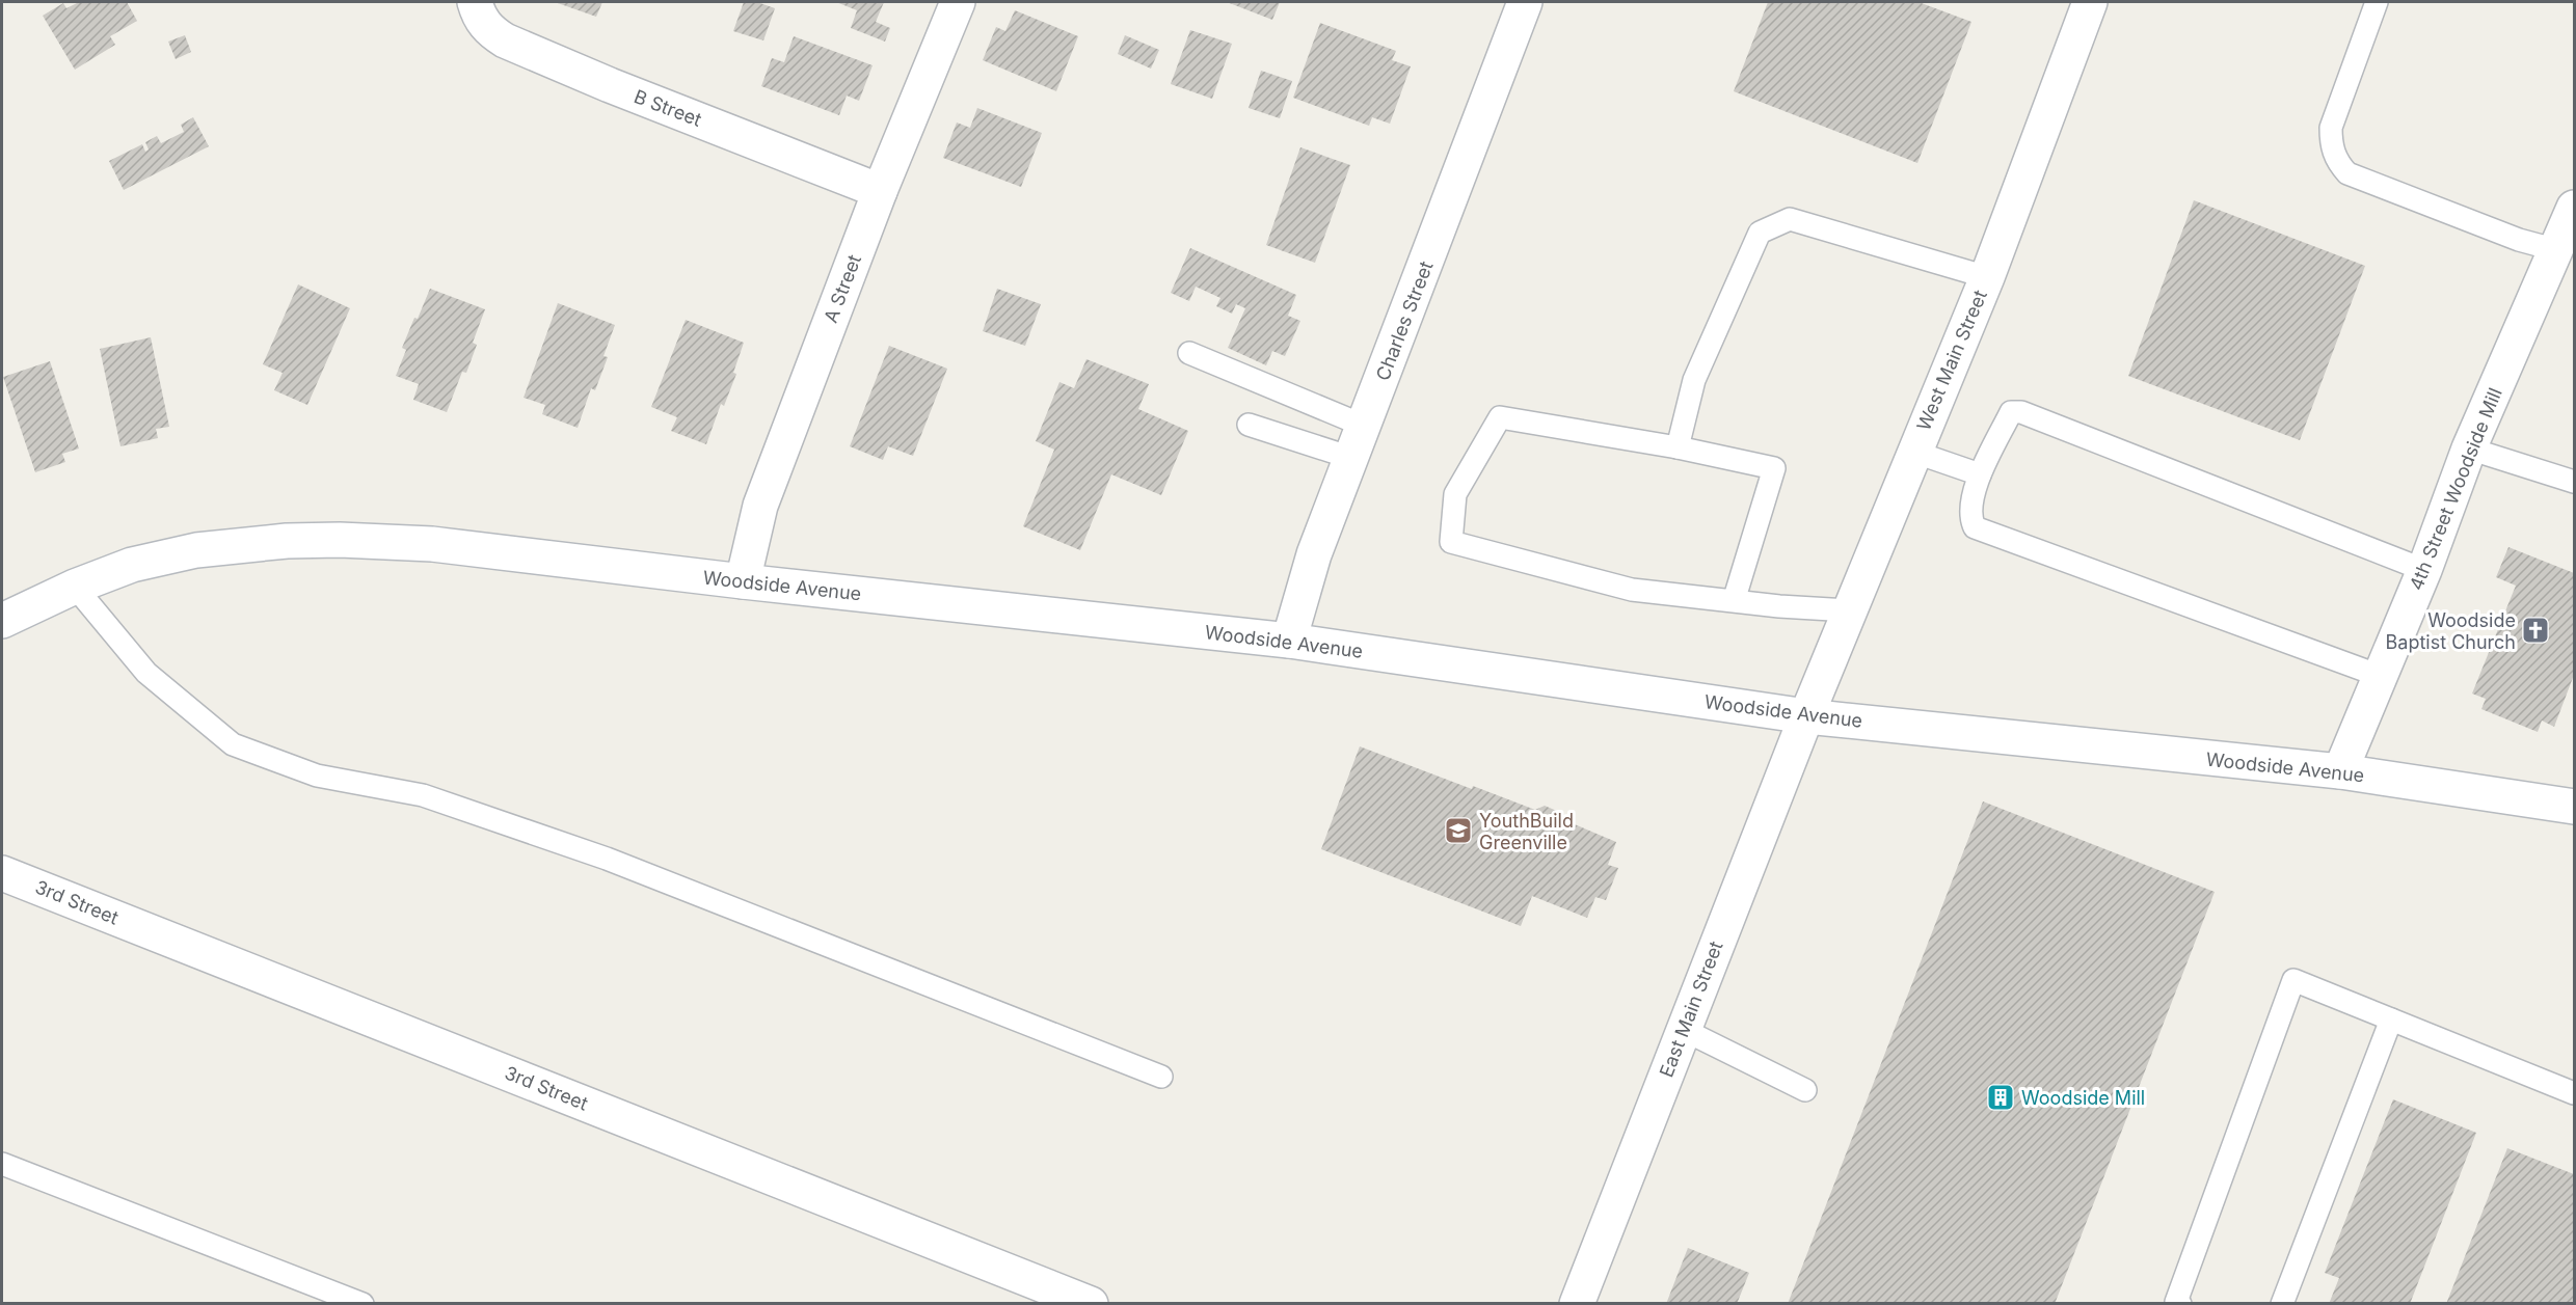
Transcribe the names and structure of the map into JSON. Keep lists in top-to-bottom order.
{
  "streets": {
    "street": [
      "B Street",
      "A Street",
      "Charles Street",
      "West Main Street",
      "4th Street Woodside Mill",
      "Woodside Avenue",
      "3rd Street",
      "East Main Street"
    ]
  },
  "crossings": [
    ["B Street", "A Street"],
    ["A Street", "Woodside Avenue"],
    ["Charles Street", "Woodside Avenue"],
    ["West Main Street", "Woodside Avenue"],
    ["West Main Street", "East Main Street"],
    ["4th Street Woodside Mill", "Woodside Avenue"],
    ["Woodside Avenue", "East Main Street"]
  ],
  "places": {
    "church": ["Woodside Baptist Church"],
    "school or university": ["YouthBuild Greenville"],
    "building": ["Woodside Mill"]
  }
}
